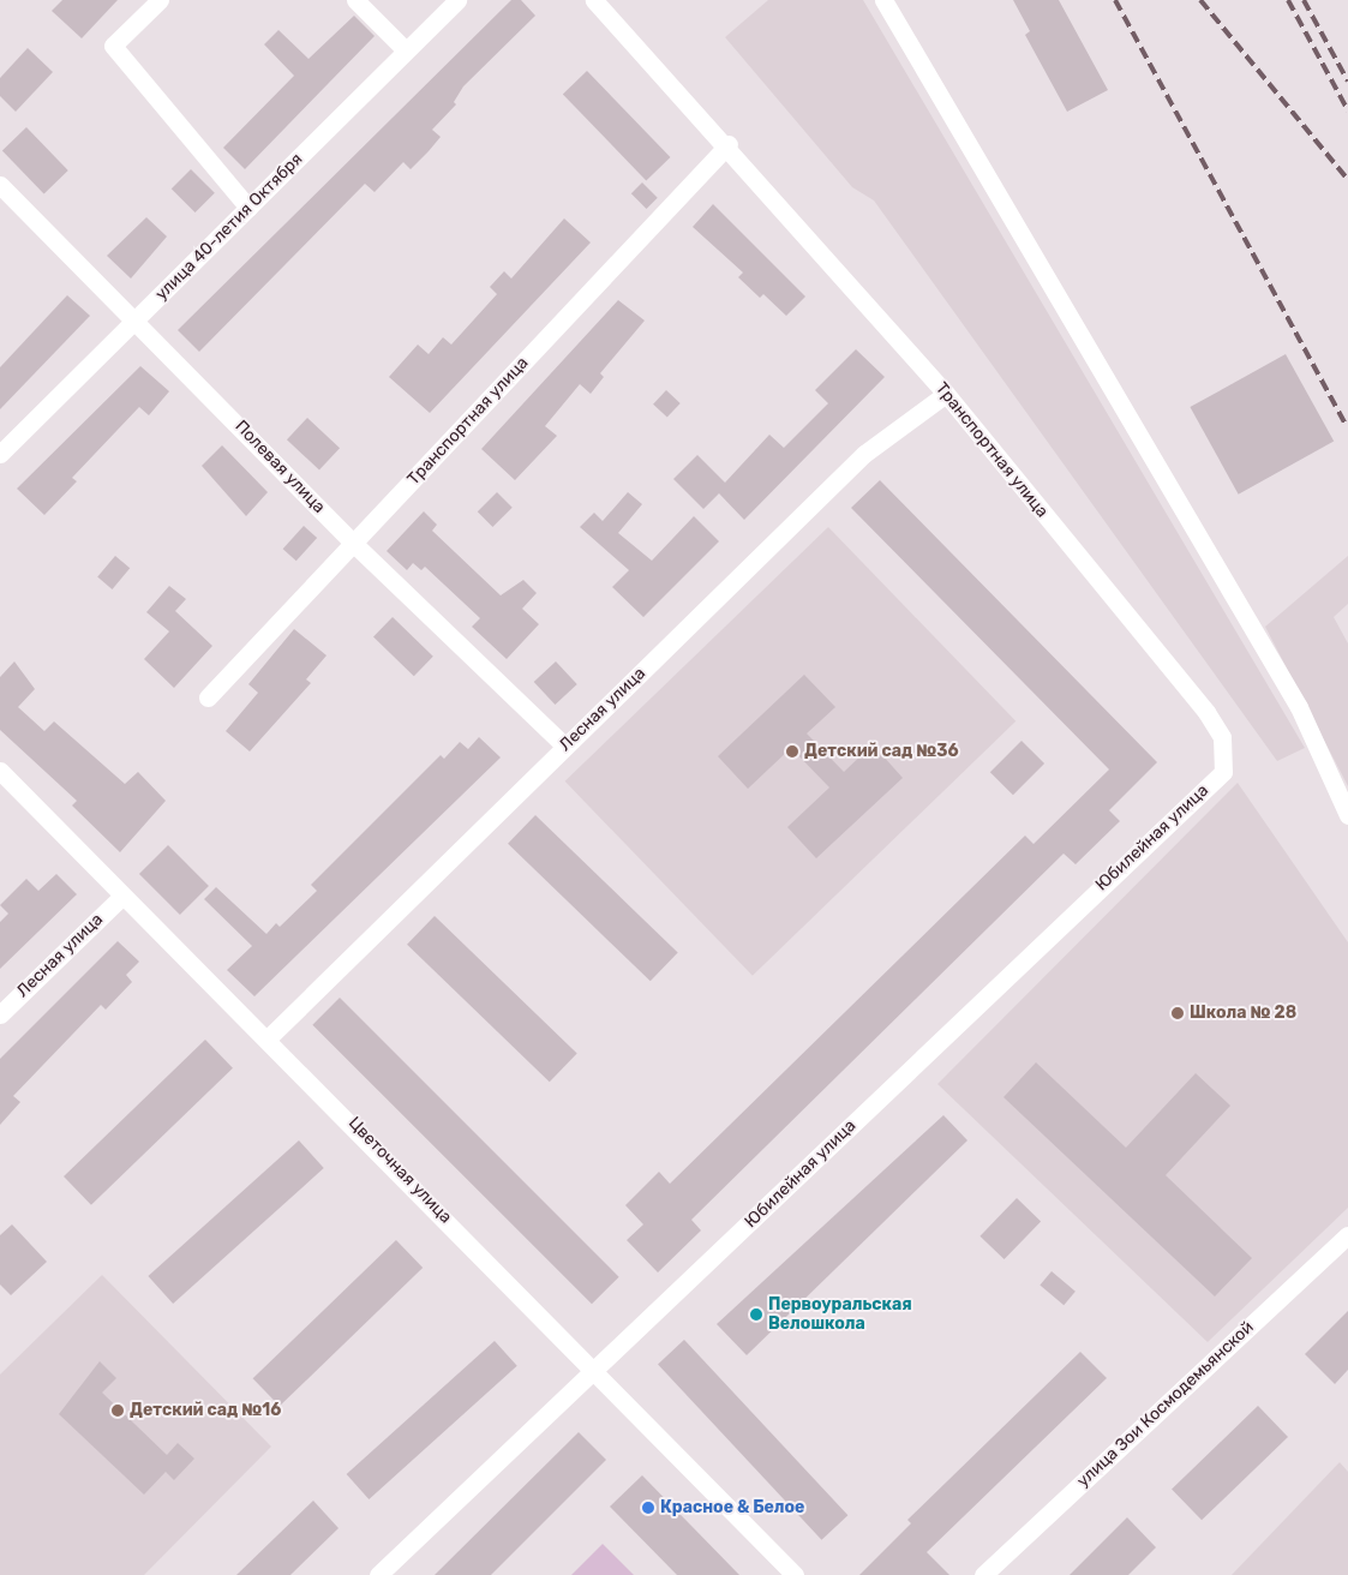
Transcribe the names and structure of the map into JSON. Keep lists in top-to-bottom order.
{
  "streets": {
    "street": [
      "улица 40-летия Октября",
      "Транспортная улица",
      "Полевая улица",
      "Лесная улица",
      "Юбилейная улица",
      "Цветочная улица",
      "улица Зои Космодемьянской"
    ]
  },
  "crossings": [
    ["улица 40-летия Октября", "Полевая улица"],
    ["Транспортная улица", "Полевая улица"],
    ["Транспортная улица", "Лесная улица"],
    ["Транспортная улица", "Юбилейная улица"],
    ["Полевая улица", "Лесная улица"],
    ["Лесная улица", "Цветочная улица"],
    ["Юбилейная улица", "Цветочная улица"]
  ],
  "places": [
    "Детский сад №36",
    "Школа № 28",
    "Первоуральская Велошкола",
    "Детский сад №16",
    "Красное & Белое"
  ]
}
